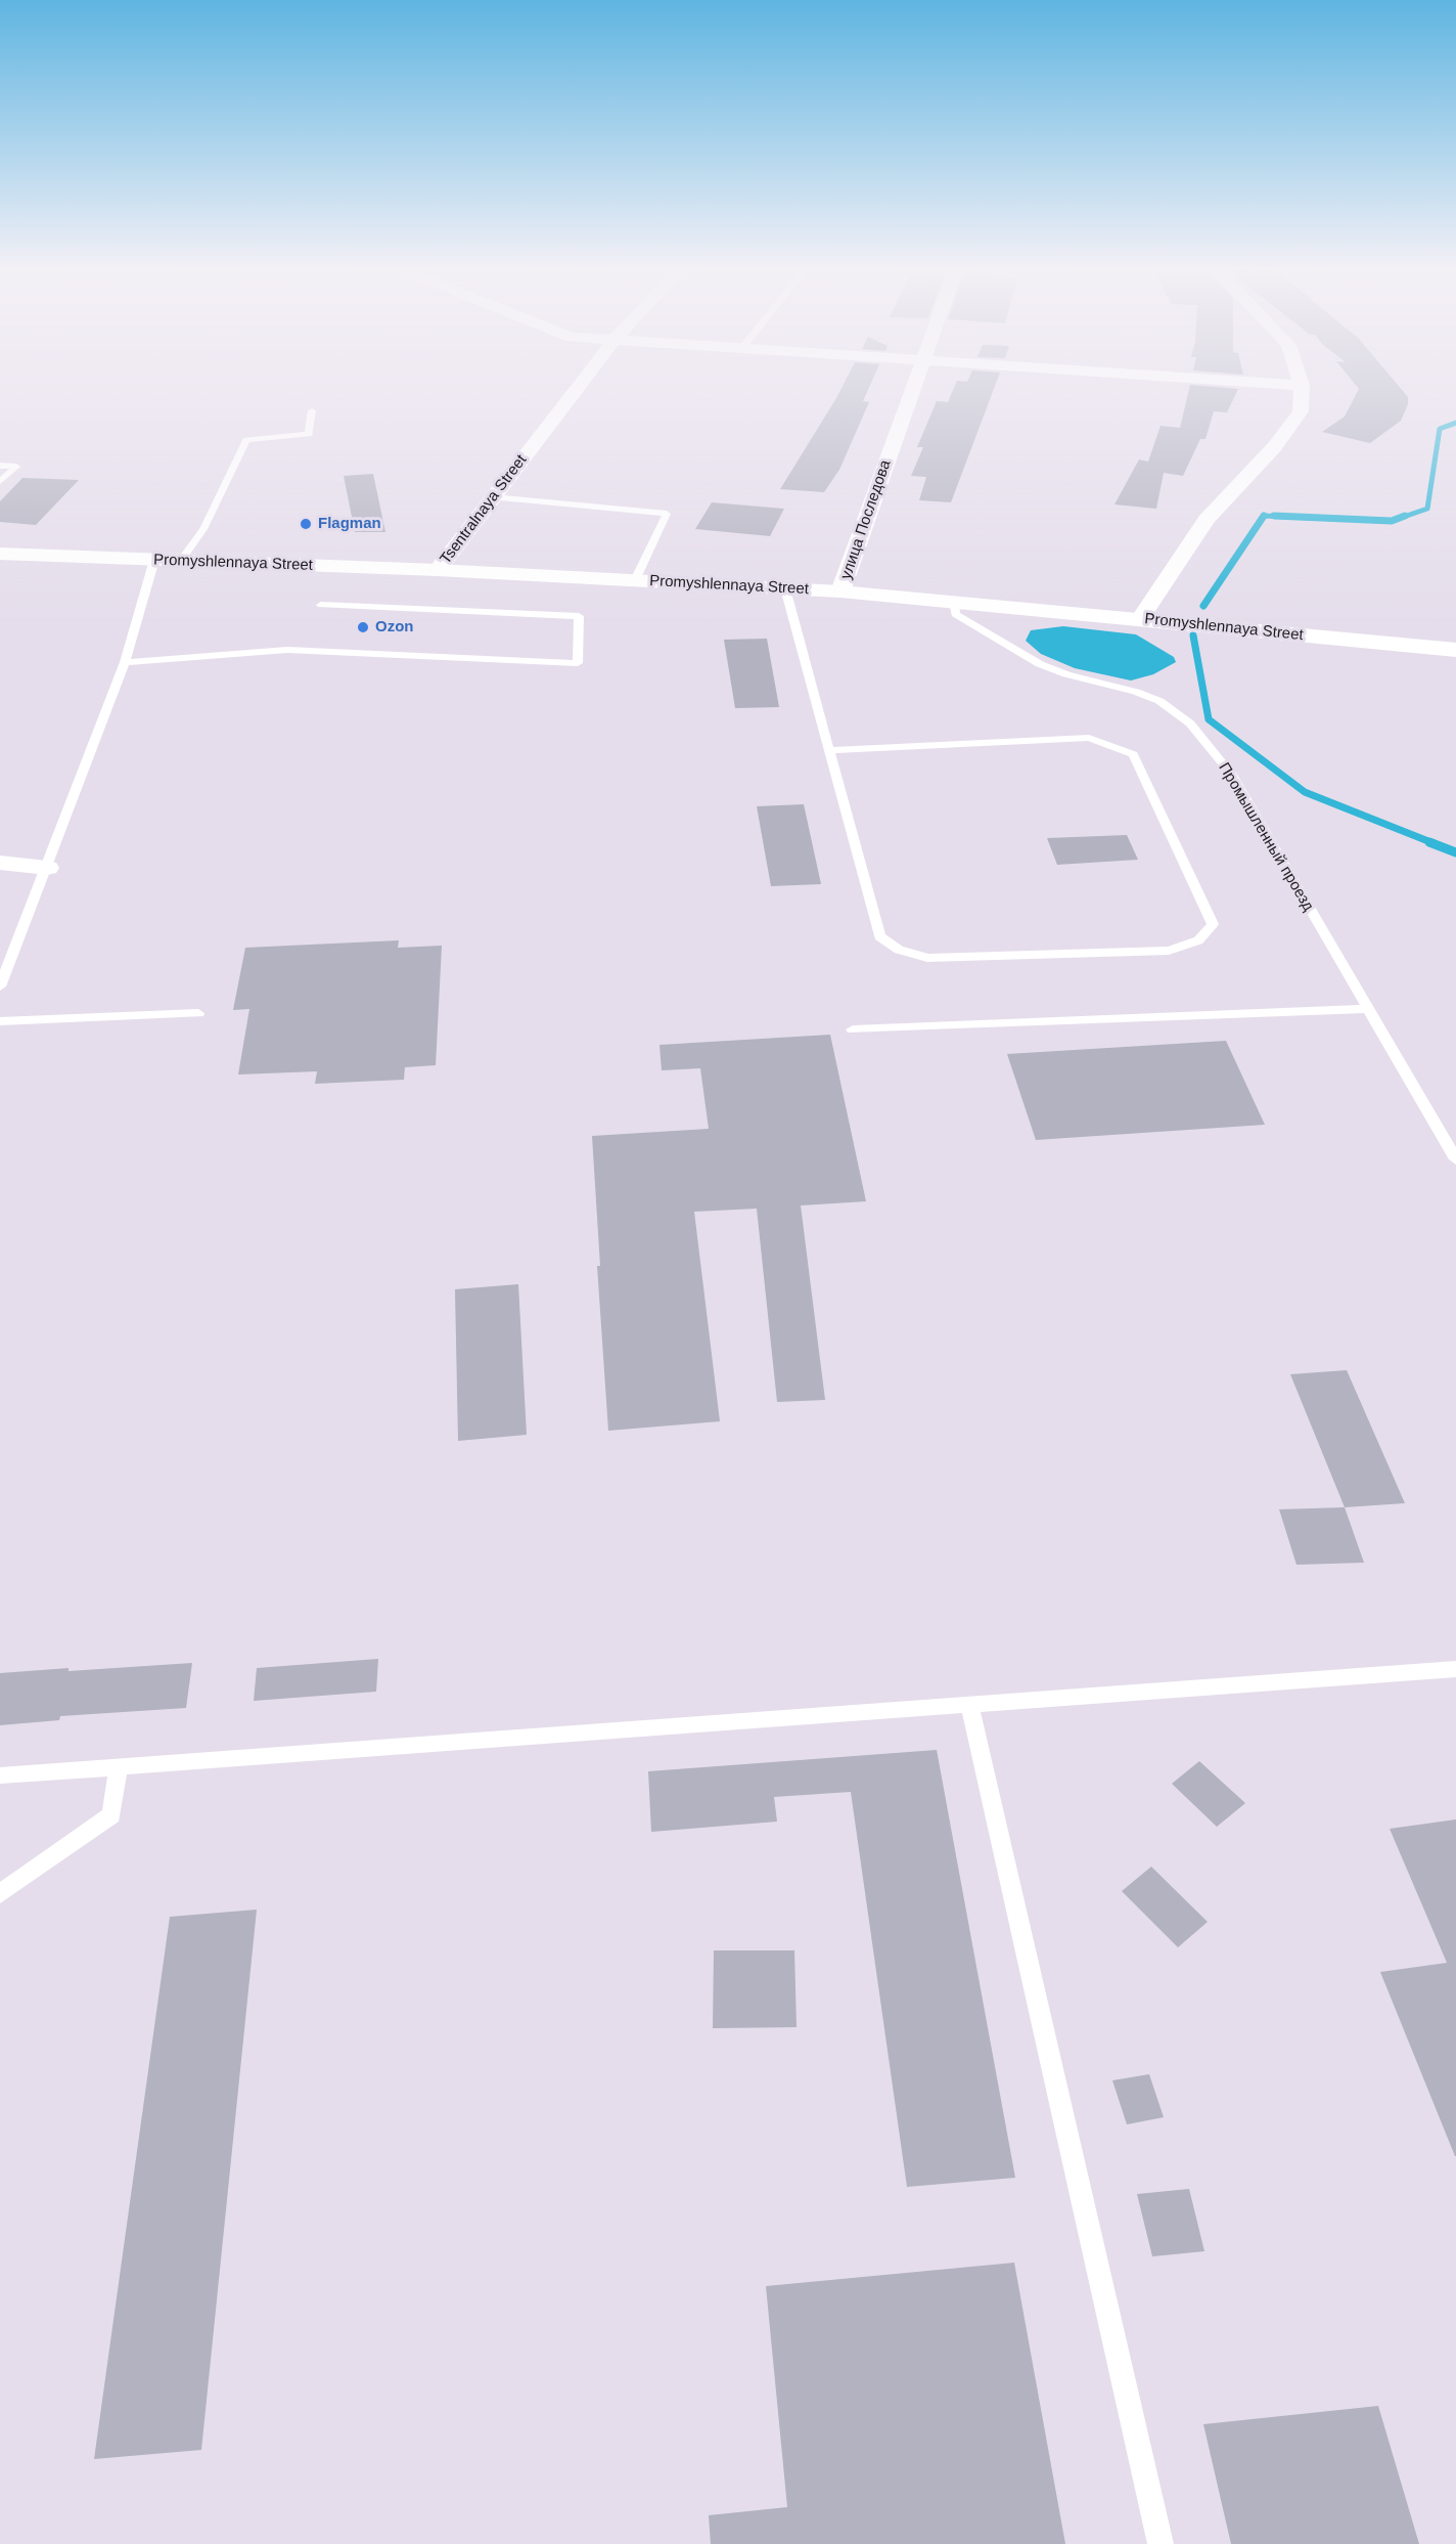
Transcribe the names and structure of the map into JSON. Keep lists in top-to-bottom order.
{
  "streets": {
    "main road": ["Promyshlennaya Street"],
    "street": ["Tsentralnaya Street", "улица Последова"],
    "lane": ["Промышленный проезд"]
  },
  "crossings": [
    ["Tsentralnaya Street", "Promyshlennaya Street"],
    ["улица Последова", "Promyshlennaya Street"],
    ["Promyshlennaya Street", "Промышленный проезд"]
  ],
  "places": ["Flagman", "Ozon"]
}
